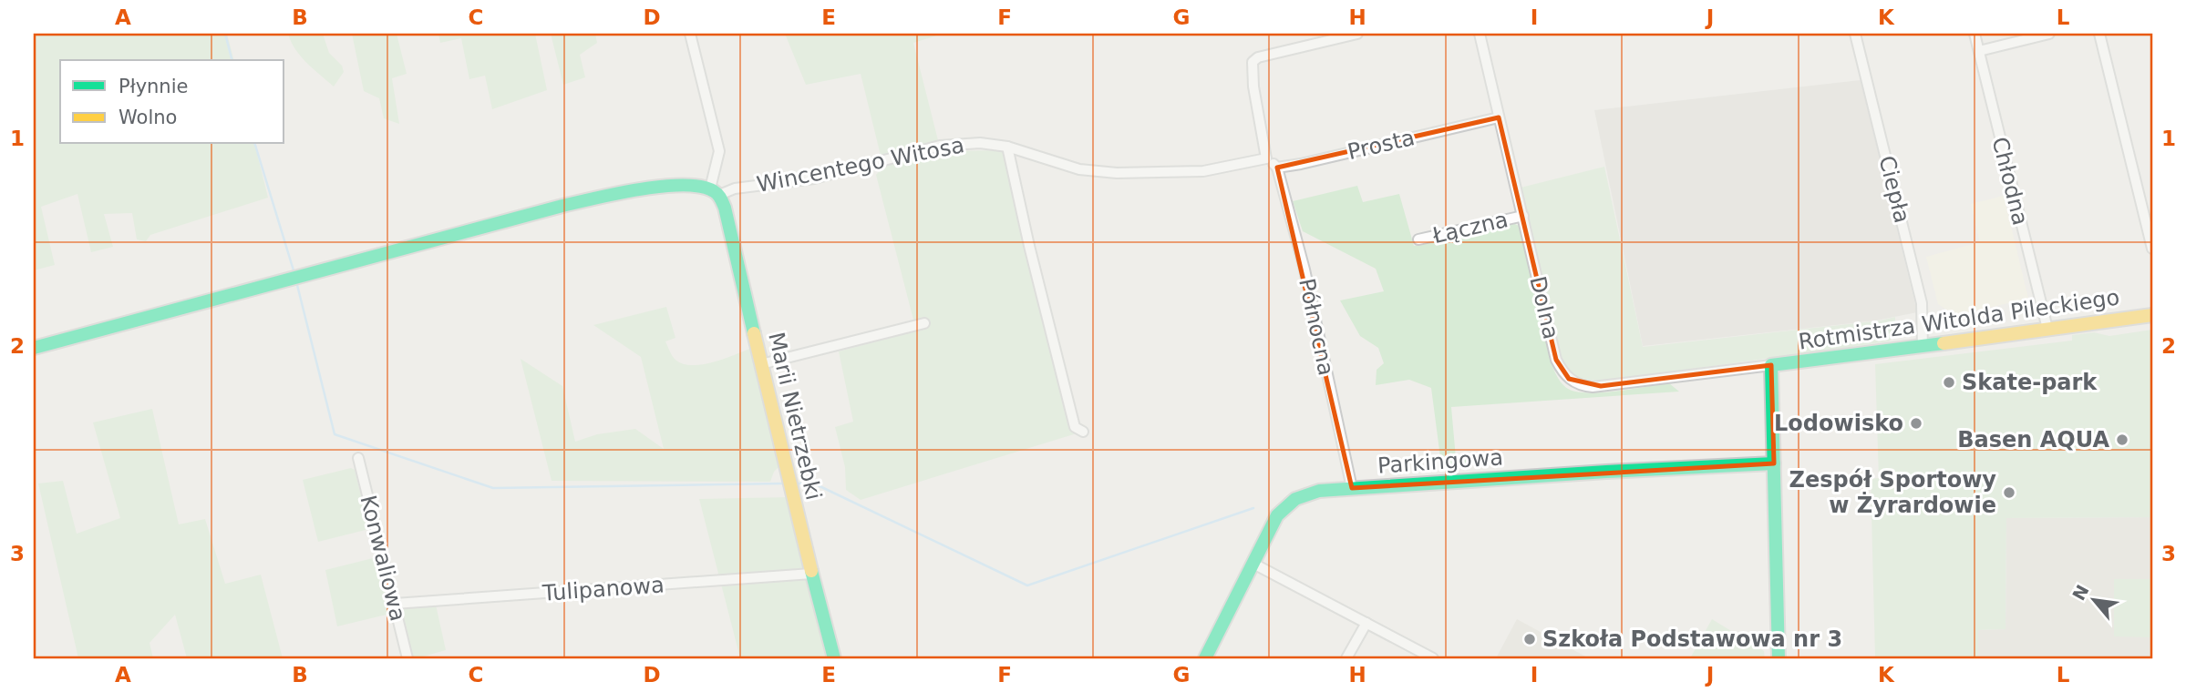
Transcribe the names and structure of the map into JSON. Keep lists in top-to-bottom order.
{
  "streets": {
    "street": [
      "Prosta",
      "Wincentego Witosa",
      "Chłodna",
      "Ciepła",
      "Łączna",
      "Dolna",
      "Rotmistrza Witolda Pileckiego",
      "Północna",
      "Marii Nietrzebki",
      "Parkingowa",
      "Konwaliowa",
      "Tulipanowa"
    ]
  },
  "crossings": [
    ["Prosta", "Dolna"],
    ["Prosta", "Północna"],
    ["Wincentego Witosa", "Marii Nietrzebki"],
    ["Chłodna", "Rotmistrza Witolda Pileckiego"],
    ["Ciepła", "Rotmistrza Witolda Pileckiego"],
    ["Łączna", "Dolna"],
    ["Dolna", "Rotmistrza Witolda Pileckiego"],
    ["Północna", "Parkingowa"],
    ["Marii Nietrzebki", "Tulipanowa"],
    ["Konwaliowa", "Tulipanowa"]
  ],
  "places": [
    "Skate-park",
    "Lodowisko",
    "Basen AQUA",
    "Zespół Sportowy w Żyrardowie",
    "Szkoła Podstawowa nr 3"
  ],
  "legend": ["Płynnie", "Wolno"],
  "north": "top left",
  "grid": {
    "columns": [
      "A",
      "B",
      "C",
      "D",
      "E",
      "F",
      "G",
      "H",
      "I",
      "J",
      "K",
      "L"
    ],
    "rows": ["1", "2", "3"]
  }
}
